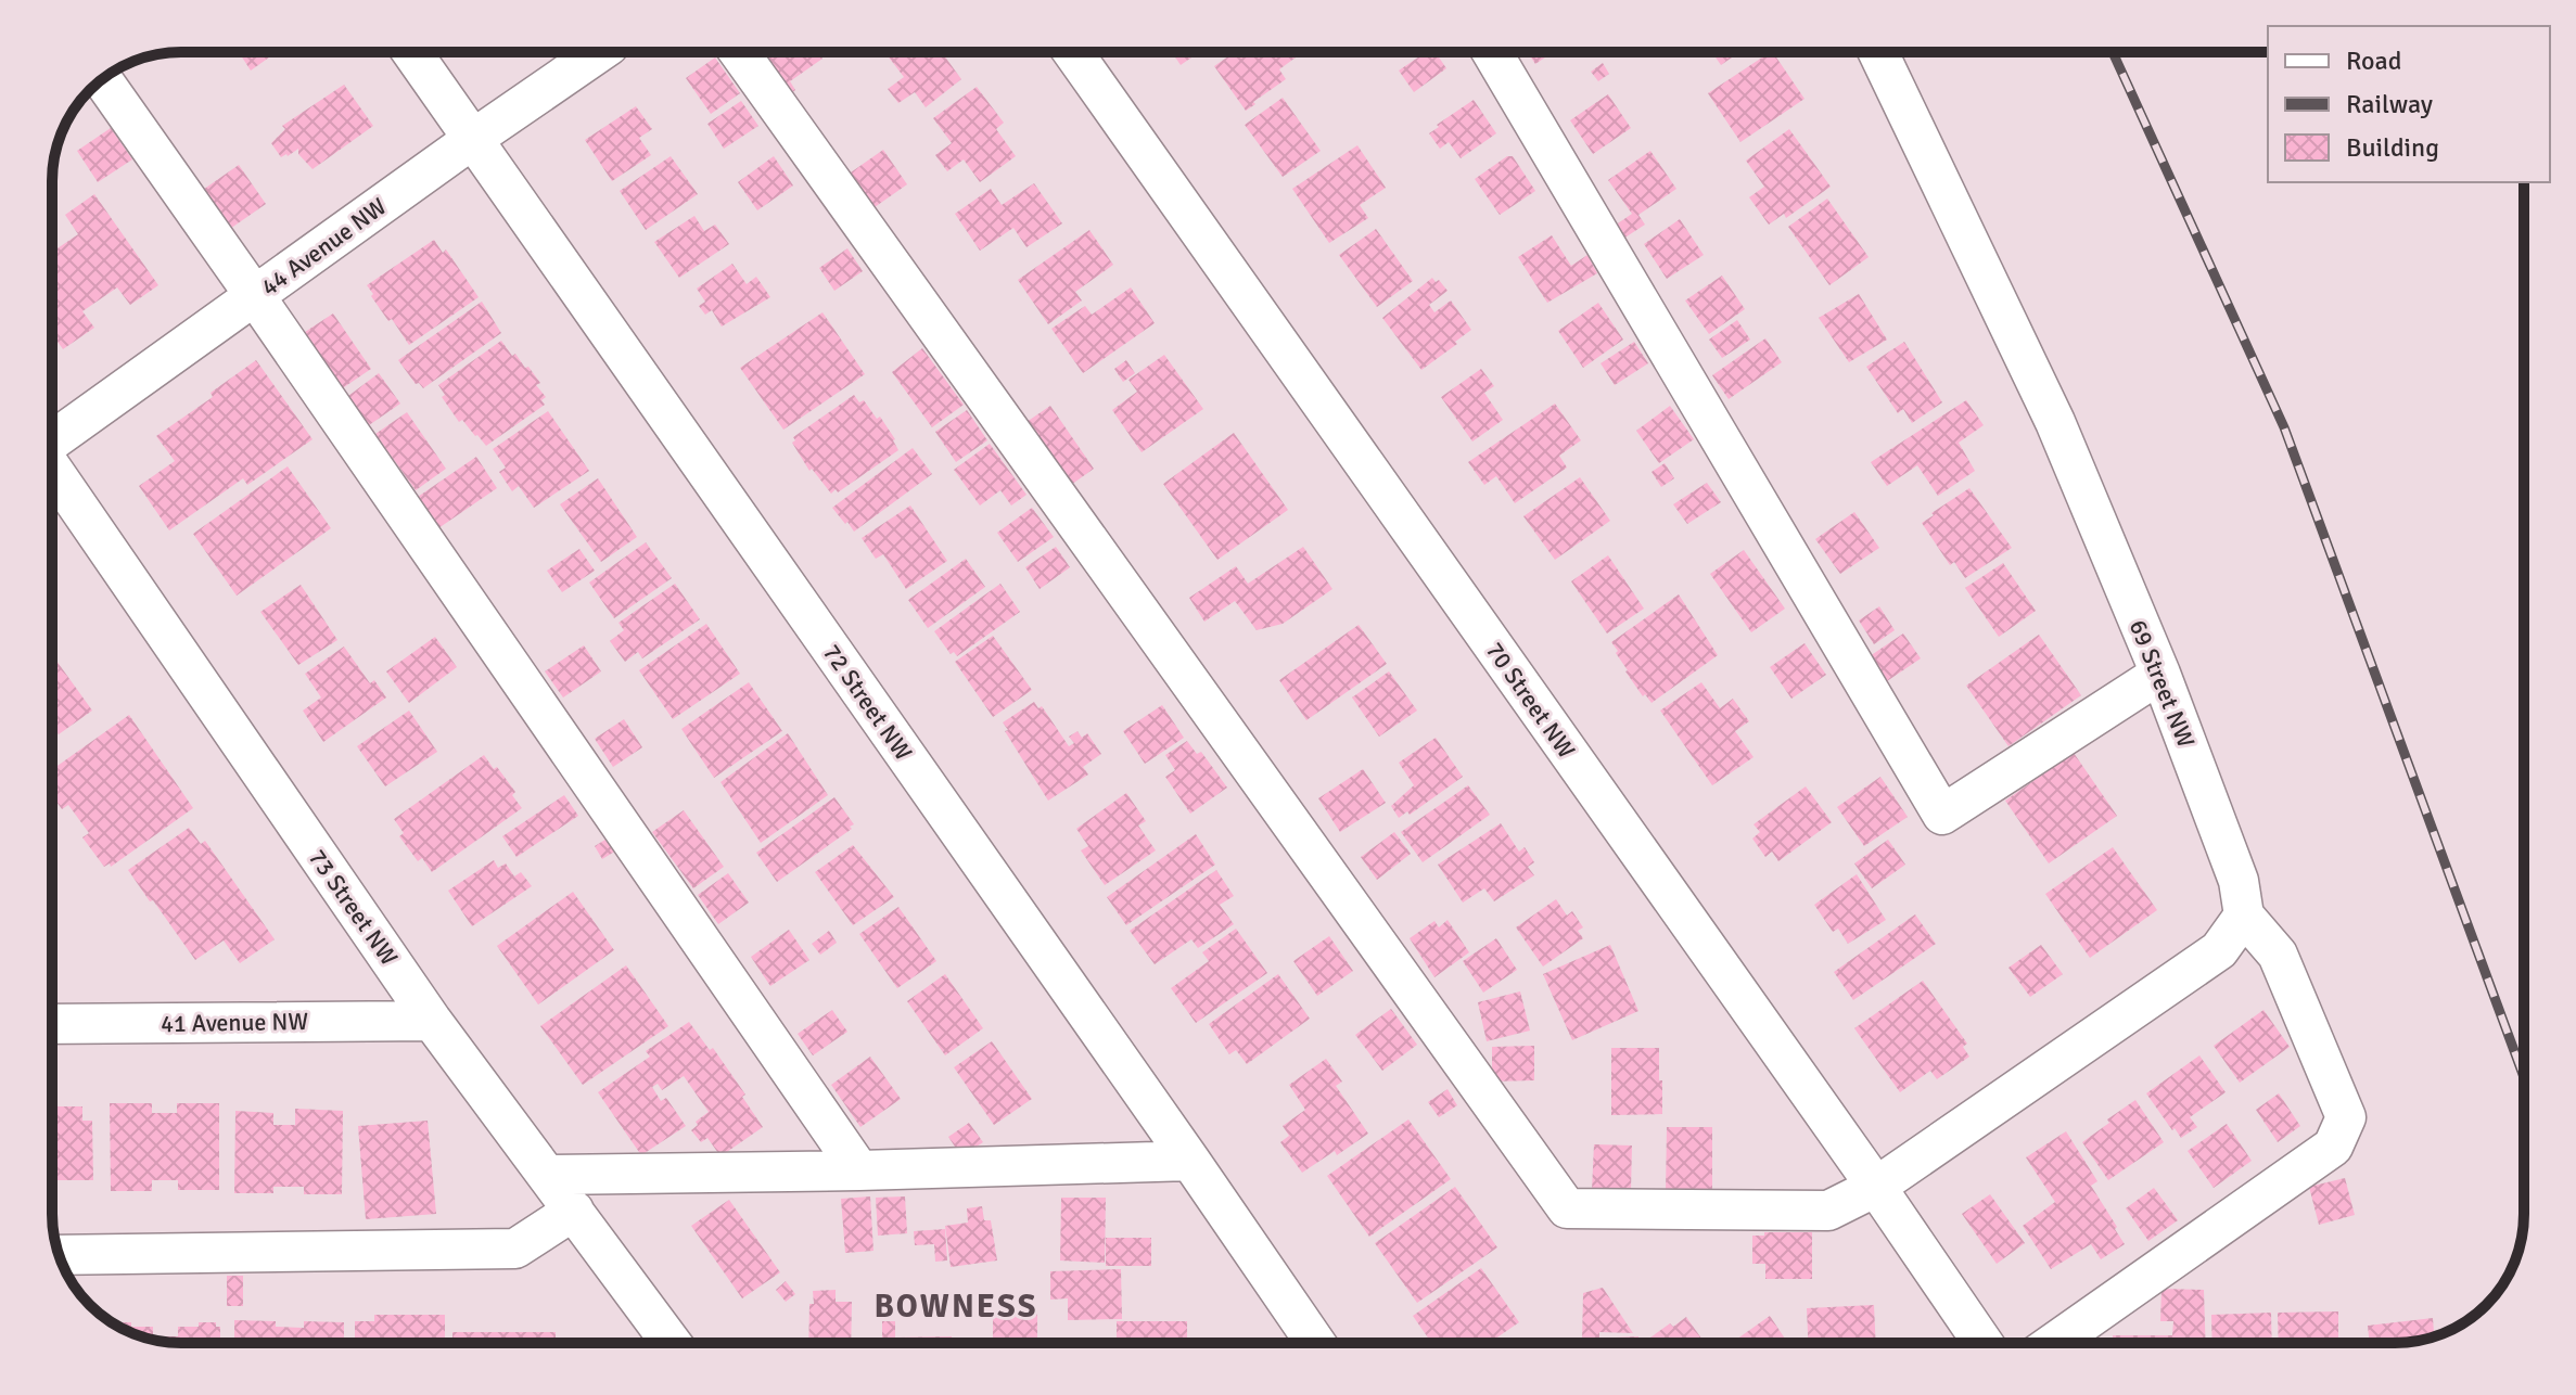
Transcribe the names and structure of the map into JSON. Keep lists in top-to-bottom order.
{
  "streets": {
    "street": [
      "44 Avenue NW",
      "69 Street NW",
      "70 Street NW",
      "72 Street NW",
      "73 Street NW",
      "41 Avenue NW"
    ]
  },
  "crossings": [
    ["44 Avenue NW", "72 Street NW"],
    ["73 Street NW", "41 Avenue NW"]
  ],
  "districts": ["BOWNESS"],
  "legend": ["Road", "Railway", "Building"]
}
